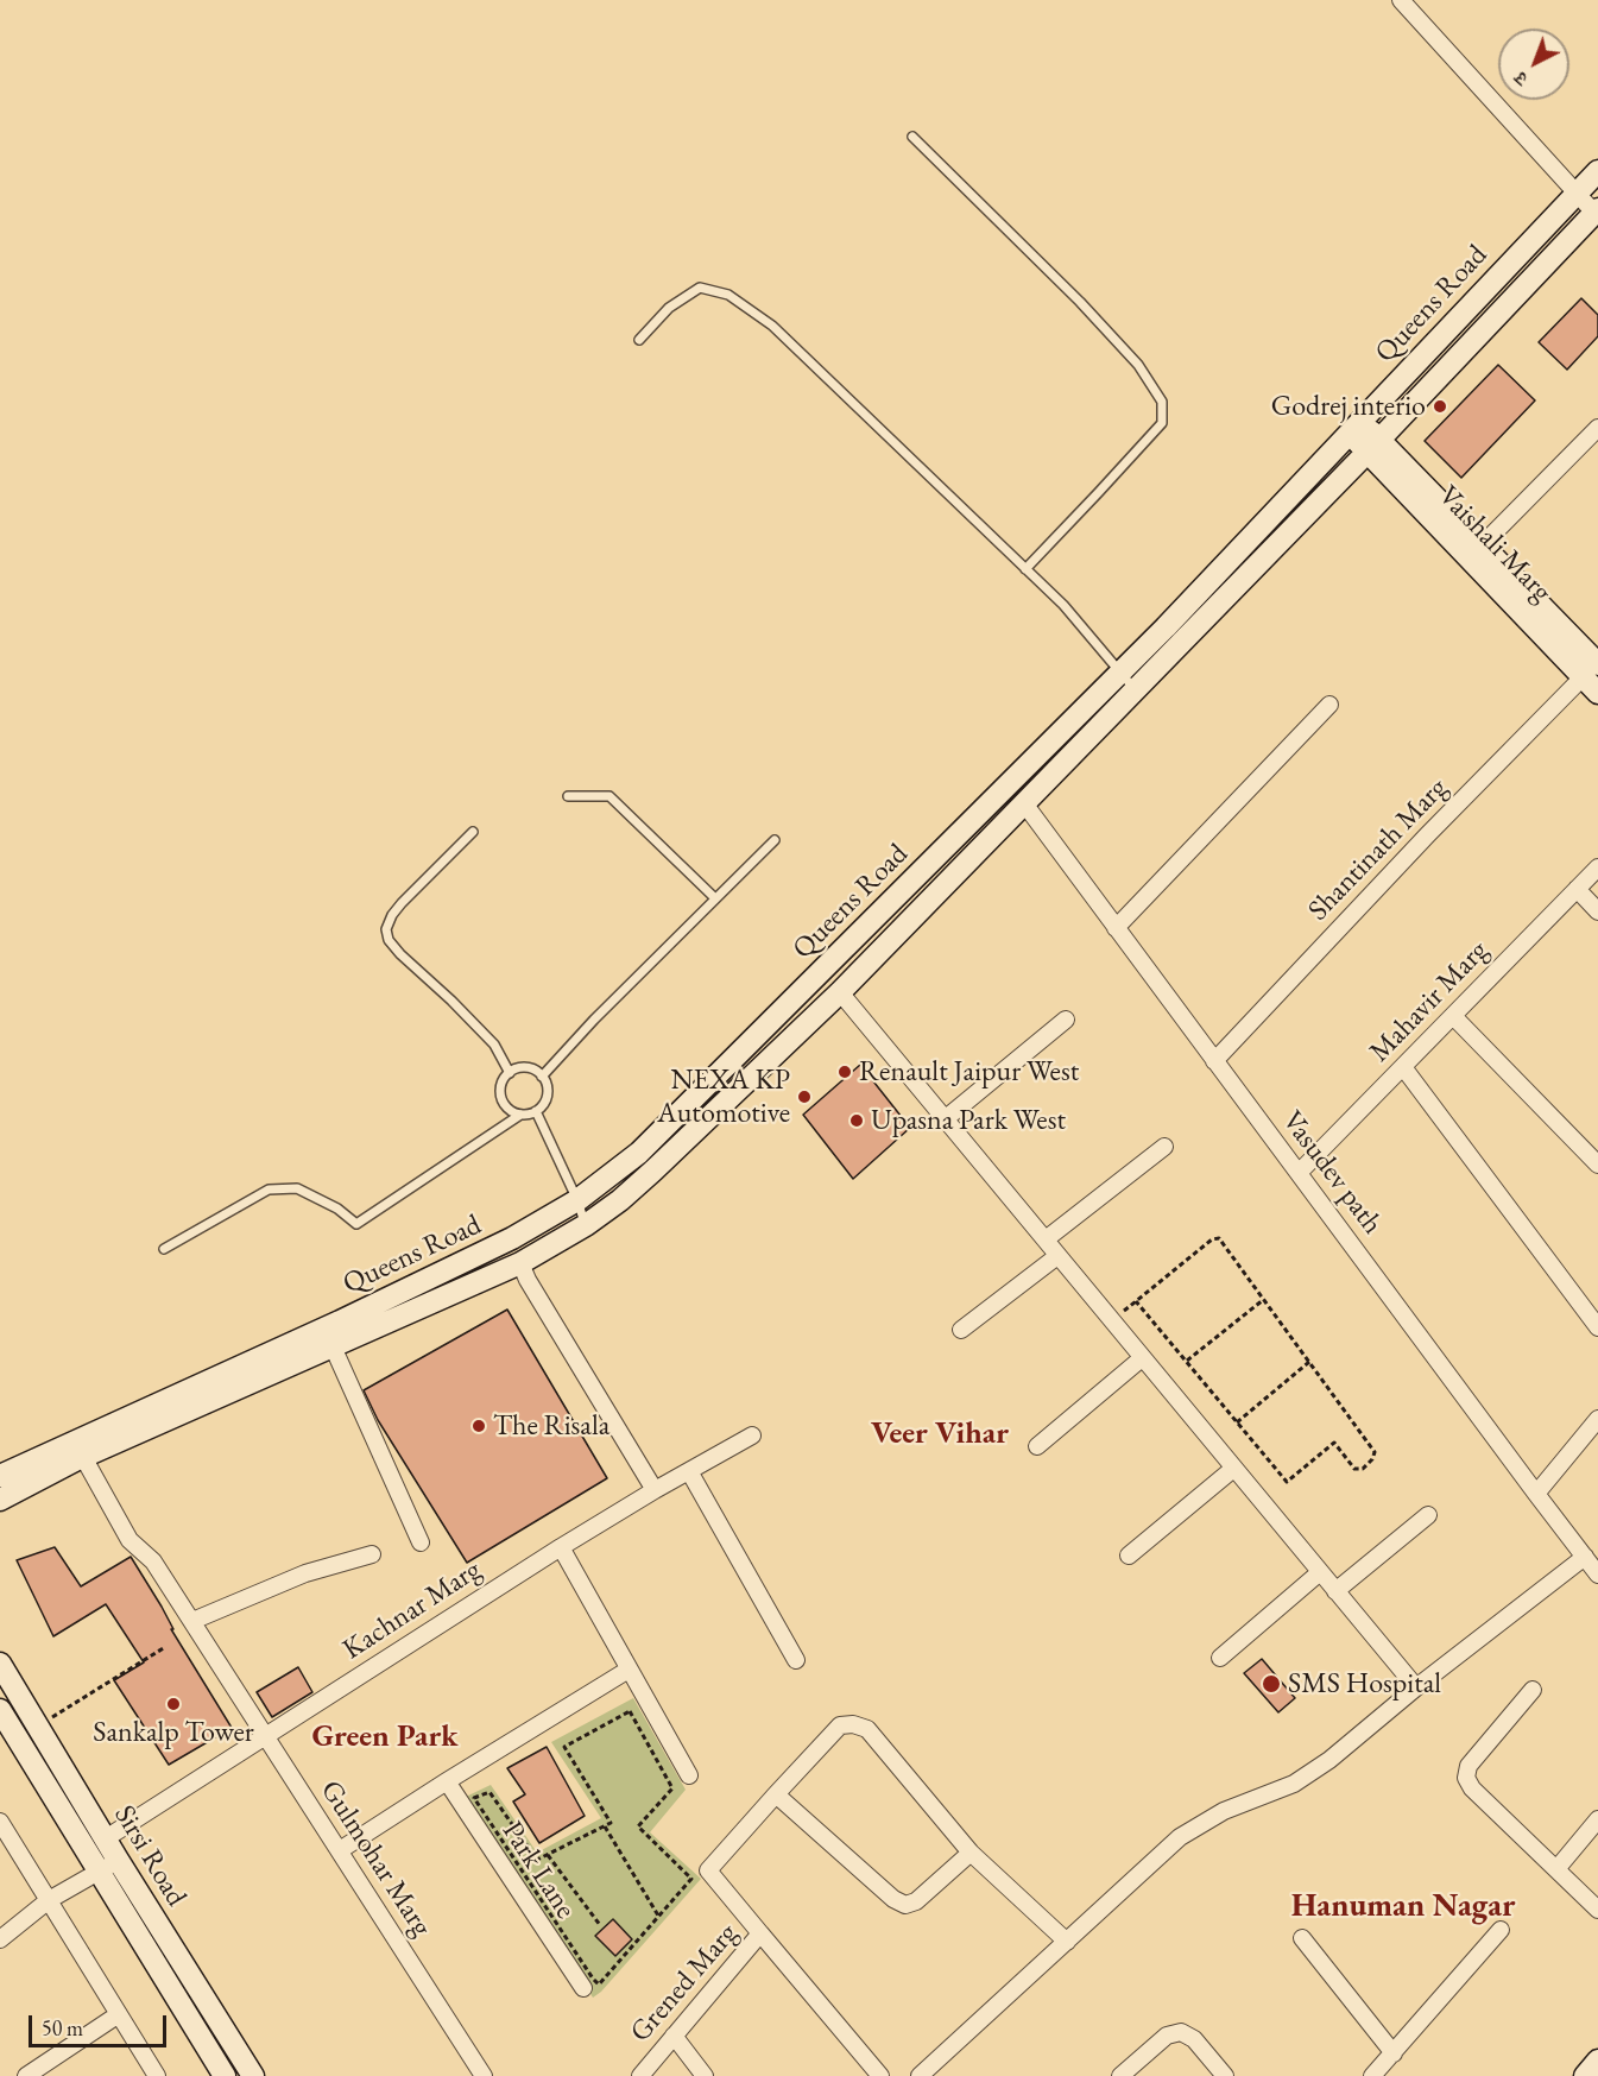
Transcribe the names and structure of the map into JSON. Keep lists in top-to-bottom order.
{
  "streets": {
    "street": [
      "Queens Road",
      "Vaishali Marg",
      "Shantinath Marg",
      "Mahavir Marg",
      "Vasudev path",
      "Kachnar Marg",
      "Sirsi Road",
      "Gulmohar Marg",
      "Park Lane",
      "Grened Marg"
    ]
  },
  "crossings": [
    ["Queens Road", "Vaishali Marg"],
    ["Queens Road", "Vasudev path"],
    ["Queens Road", "Gulmohar Marg"],
    ["Vaishali Marg", "Shantinath Marg"],
    ["Shantinath Marg", "Vasudev path"],
    ["Mahavir Marg", "Vasudev path"],
    ["Kachnar Marg", "Sirsi Road"],
    ["Kachnar Marg", "Gulmohar Marg"]
  ],
  "districts": ["Veer Vihar", "Green Park", "Hanuman Nagar"],
  "places": [
    "Godrej interio",
    "Renault Jaipur West",
    "NEXA KP Automotive",
    "Upasna Park West",
    "The Risala",
    "SMS Hospital",
    "Sankalp Tower"
  ],
  "scale_bar": "50 m",
  "north": "bottom left"
}
